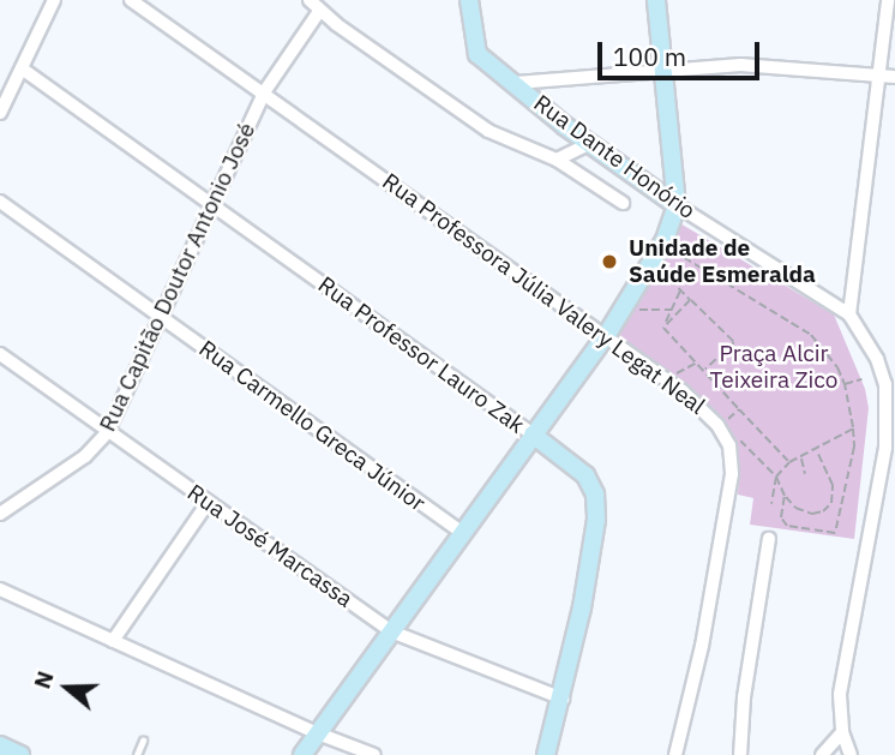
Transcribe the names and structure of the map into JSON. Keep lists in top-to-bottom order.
{
  "streets": {
    "street": [
      "Rua Dante Honório",
      "Rua Capitão Doutor Antonio José",
      "Rua Professora Júlia Valery Legat Neal",
      "Rua Professor Lauro Zak",
      "Rua Carmello Greca Júnior",
      "Rua José Marcassa"
    ]
  },
  "crossings": [
    ["Rua Capitão Doutor Antonio José", "Rua Professora Júlia Valery Legat Neal"],
    ["Rua Capitão Doutor Antonio José", "Rua Professor Lauro Zak"],
    ["Rua Capitão Doutor Antonio José", "Rua Carmello Greca Júnior"],
    ["Rua Capitão Doutor Antonio José", "Rua José Marcassa"],
    ["Rua Professor Lauro Zak", "Rua José Marcassa"]
  ],
  "parks": ["Praça Alcir Teixeira Zico"],
  "places": ["Unidade de Saúde Esmeralda"],
  "scale_bar": "100 m",
  "north": "left"
}
